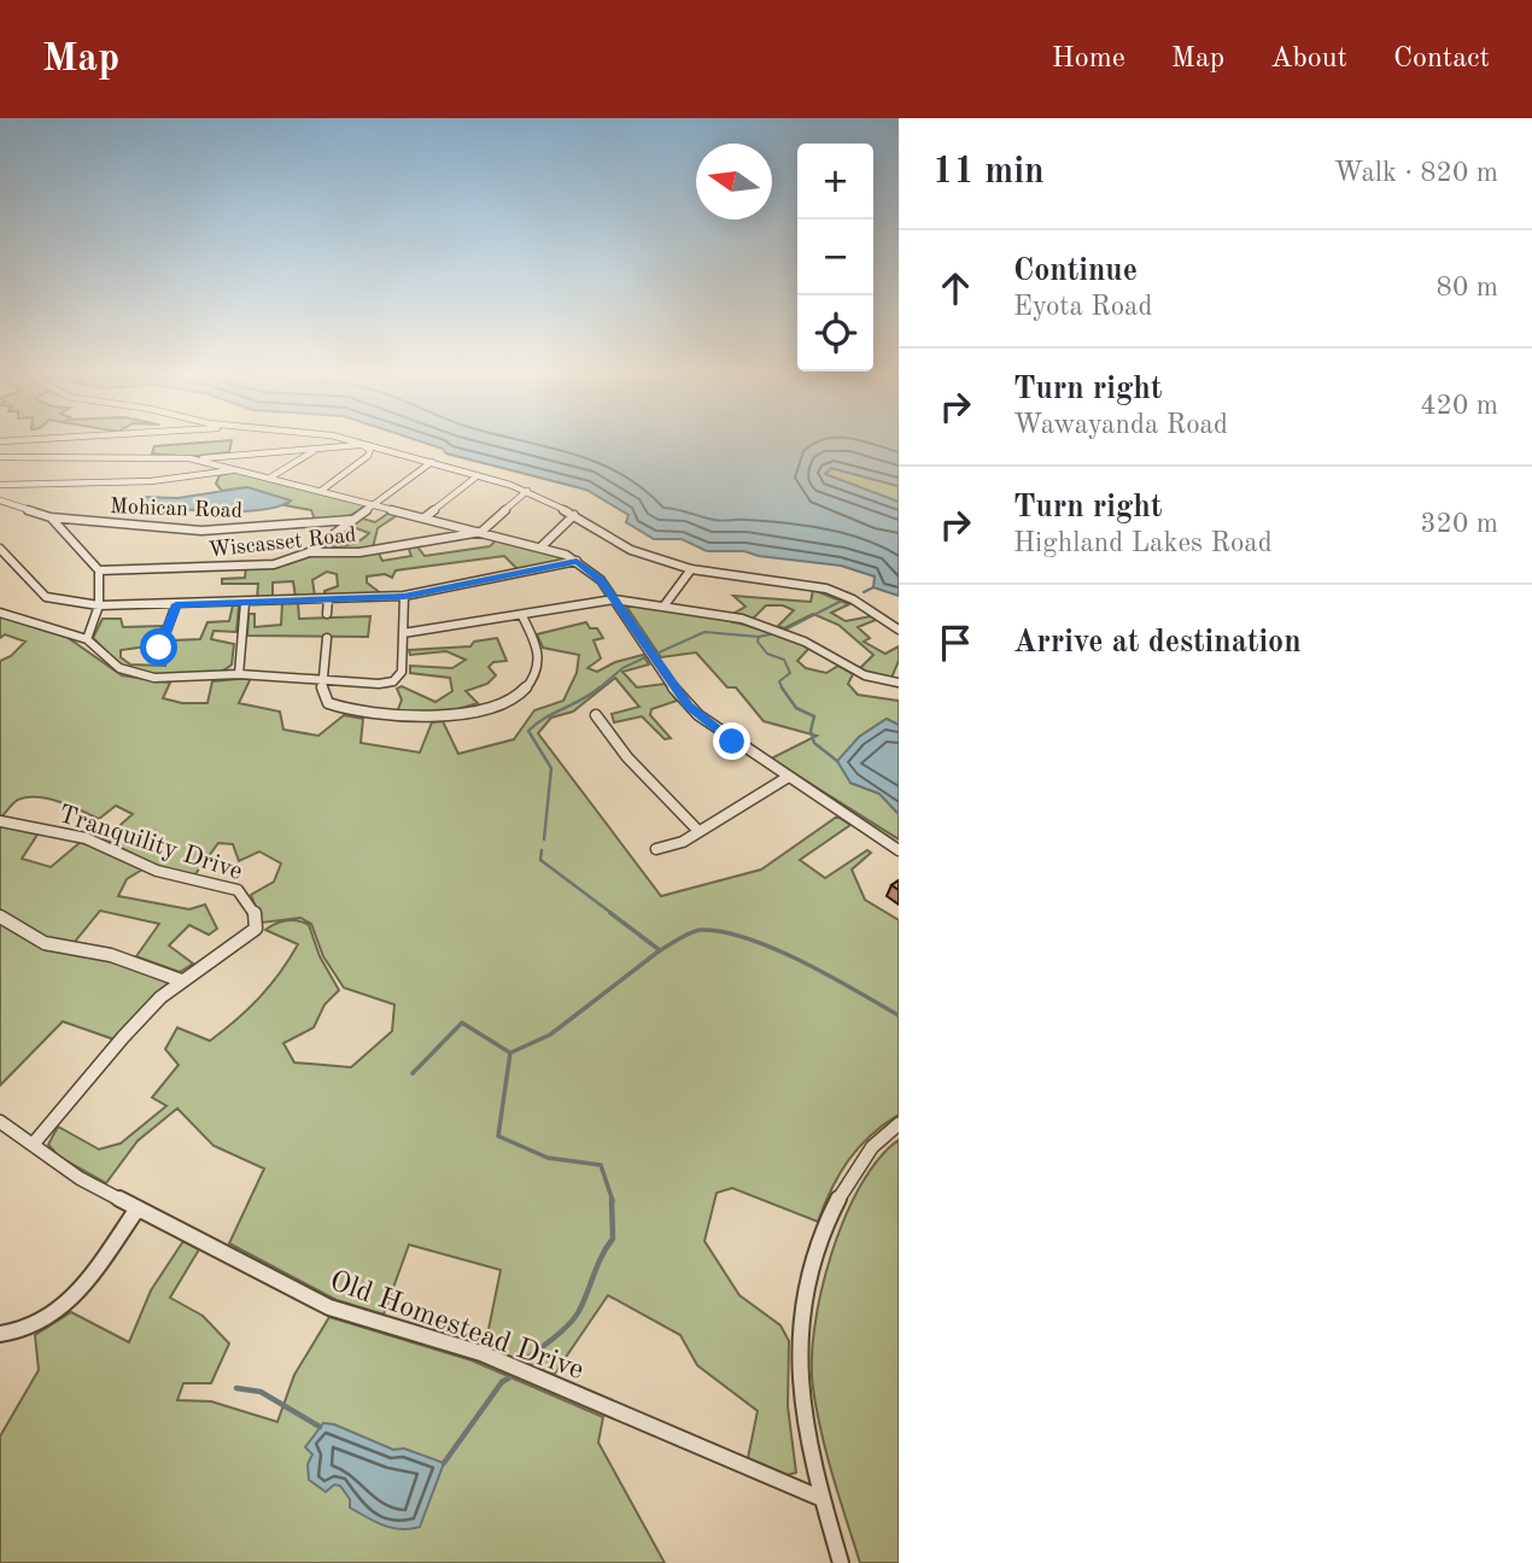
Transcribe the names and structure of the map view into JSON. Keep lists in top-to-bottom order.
{
  "streets": {
    "street": [
      "Mohican Road",
      "Wiscasset Road",
      "Tranquility Drive",
      "Old Homestead Drive"
    ]
  },
  "crossings": [
    ["Tranquility Drive", "Old Homestead Drive"]
  ],
  "north": "left",
  "page": {
    "header": "Map",
    "nav": [
      "Home",
      "Map",
      "About",
      "Contact"
    ],
    "heading": ["11 min", "Walk · 820 m"],
    "map_buttons": ["+", "−"],
    "list": [
      ["Continue", "Eyota Road", "80 m"],
      ["Turn right", "Wawayanda Road", "420 m"],
      ["Turn right", "Highland Lakes Road", "320 m"],
      "Arrive at destination"
    ]
  }
}
